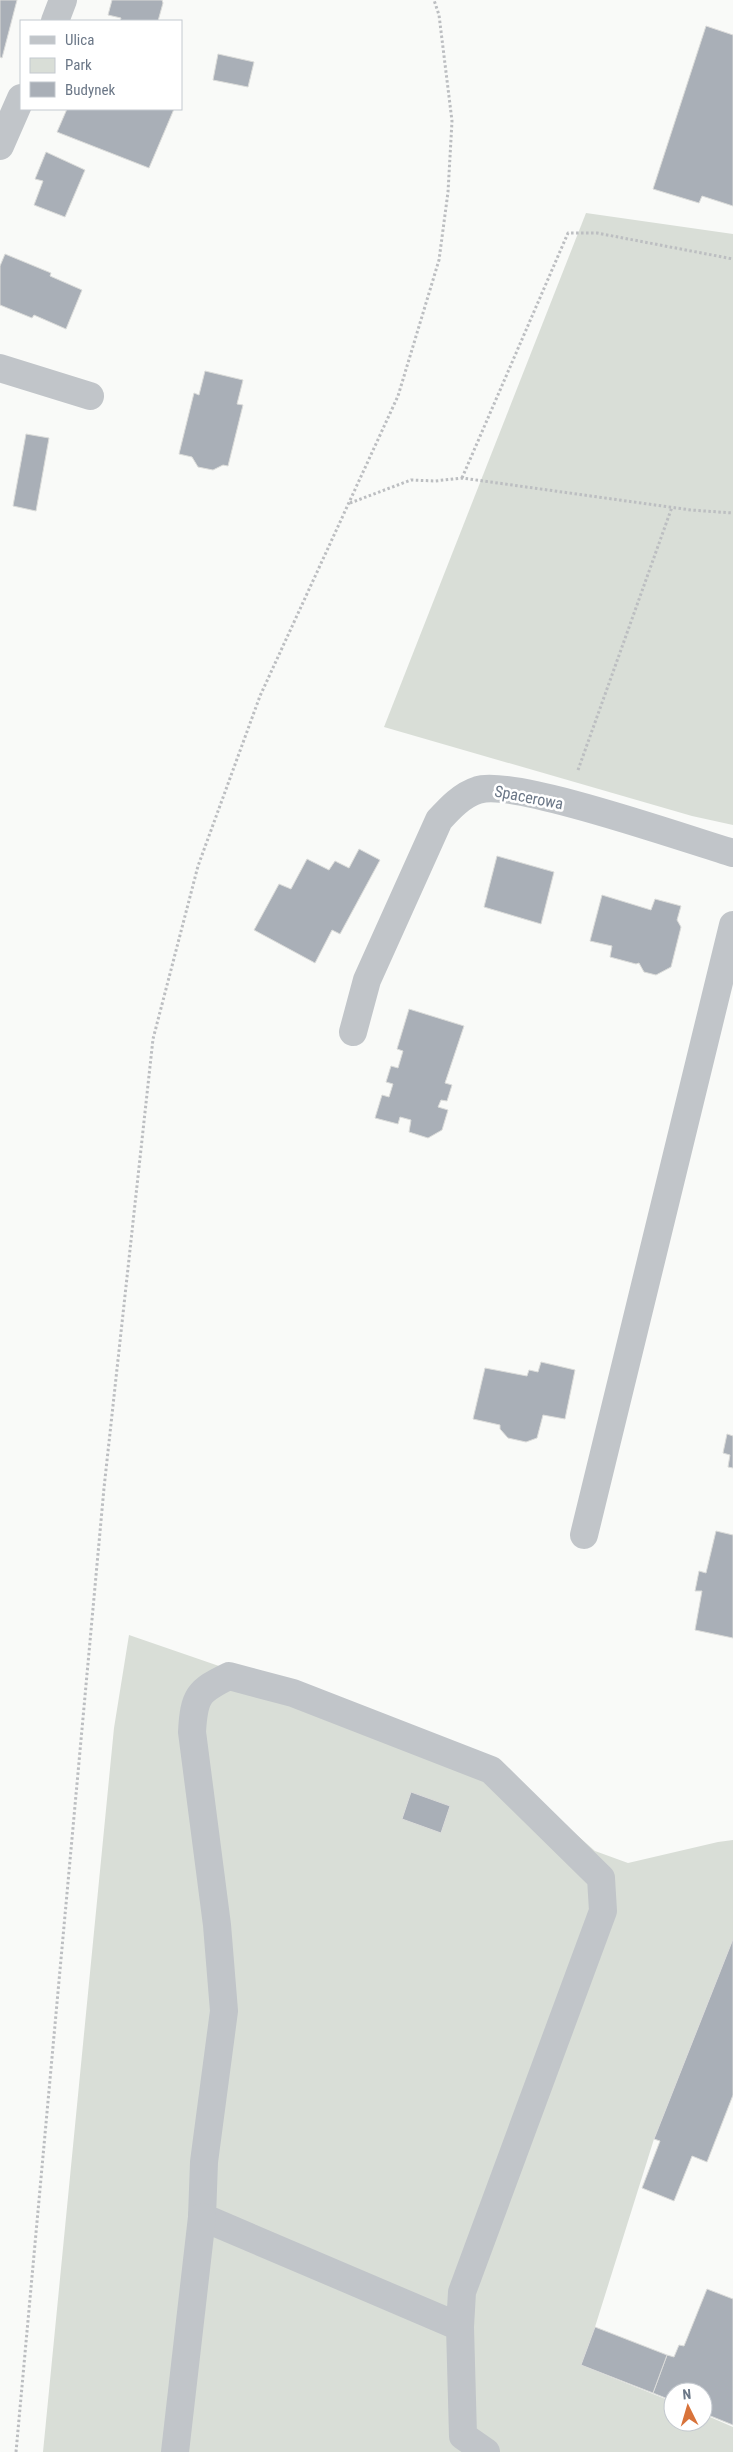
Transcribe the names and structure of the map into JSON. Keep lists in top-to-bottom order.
{
  "streets": {
    "street": ["Spacerowa"]
  },
  "legend": ["Ulica", "Park", "Budynek"],
  "north": "top"
}
